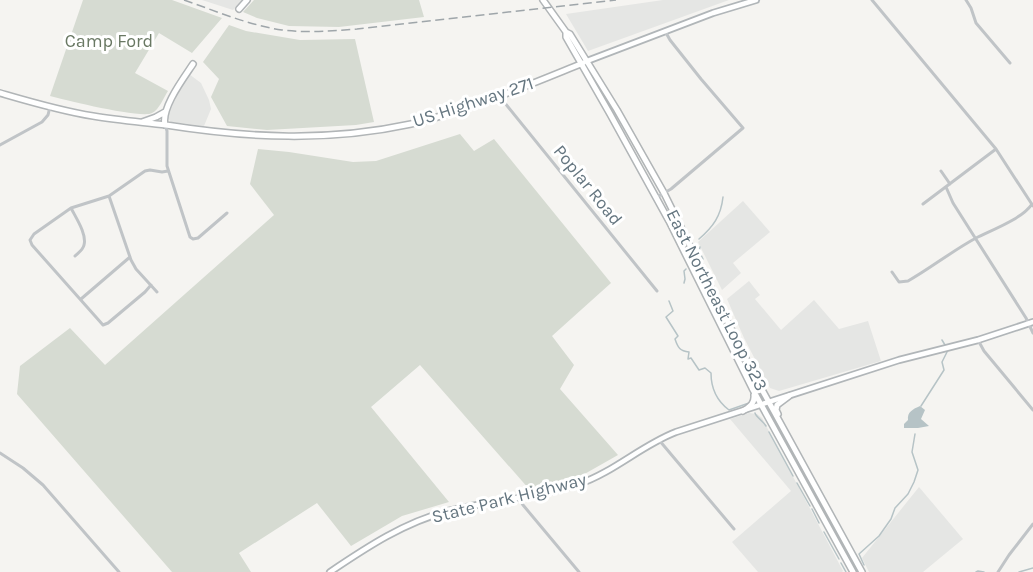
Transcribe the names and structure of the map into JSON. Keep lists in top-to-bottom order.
{
  "streets": {
    "highway": ["US Highway 271", "East Northeast Loop 323"],
    "main road": ["State Park Highway"],
    "street": ["Poplar Road"]
  },
  "crossings": [
    ["US Highway 271", "Poplar Road"],
    ["US Highway 271", "East Northeast Loop 323"],
    ["East Northeast Loop 323", "State Park Highway"]
  ],
  "parks": ["Camp Ford"]
}
